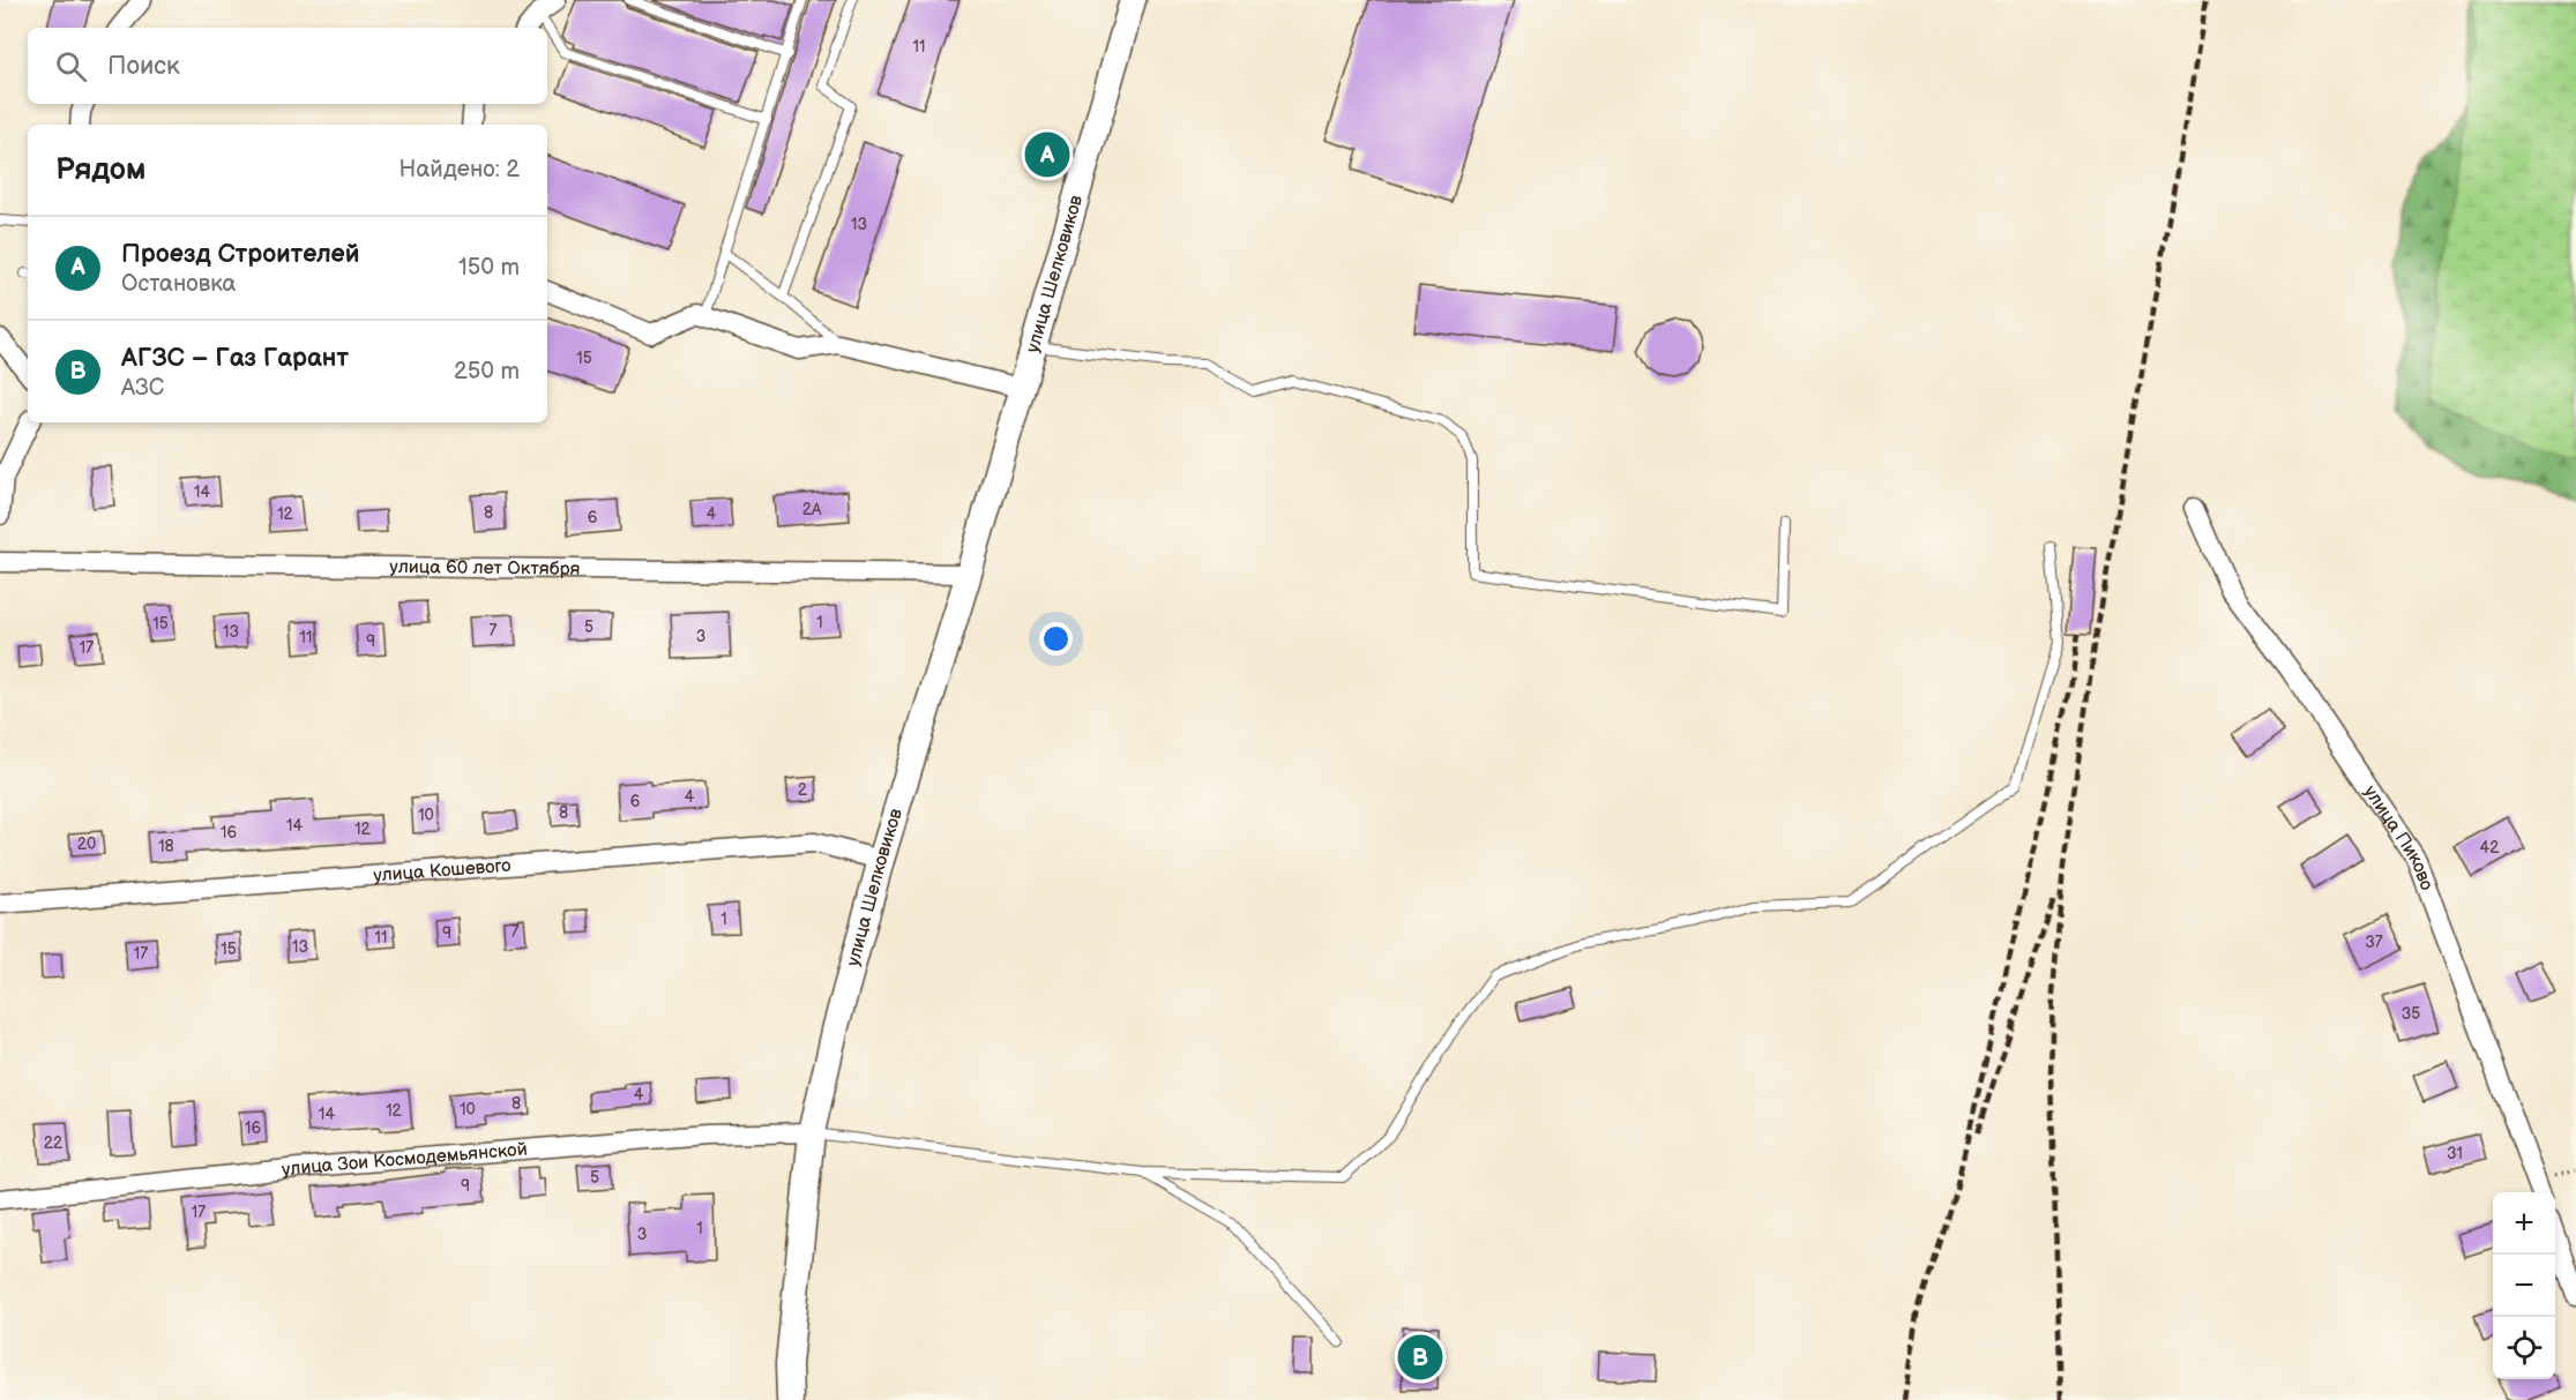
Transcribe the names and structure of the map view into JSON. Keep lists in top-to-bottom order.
{
  "streets": {
    "street": [
      "улица Шелковиков",
      "улица 60 лет Октября",
      "улица Пиково",
      "улица Кошевого",
      "улица Зои Космодемьянской"
    ]
  },
  "crossings": [
    ["улица Шелковиков", "улица 60 лет Октября"],
    ["улица Шелковиков", "улица Кошевого"],
    ["улица Шелковиков", "улица Зои Космодемьянской"]
  ],
  "house_numbers": [
    "11",
    "13",
    "15",
    "14",
    "2А",
    "8",
    "12",
    "4",
    "6",
    "1",
    "15",
    "5",
    "7",
    "13",
    "3",
    "11",
    "9",
    "17",
    "2",
    "4",
    "6",
    "8",
    "10",
    "14",
    "12",
    "16",
    "20",
    "18",
    "42",
    "1",
    "7",
    "9",
    "11",
    "37",
    "13",
    "15",
    "17",
    "35",
    "4",
    "8",
    "10",
    "12",
    "14",
    "16",
    "22",
    "31",
    "5",
    "9",
    "17",
    "1",
    "3"
  ],
  "page": {
    "search": "Поиск",
    "heading": ["Рядом", "Найдено: 2"],
    "pins": ["A", "B"],
    "list": [
      {
        "mark": "A",
        "name": "Проезд Строителей",
        "note": "Остановка",
        "value": "150 m"
      },
      {
        "mark": "B",
        "name": "АГЗС – Газ Гарант",
        "note": "АЗС",
        "value": "250 m"
      }
    ],
    "map_buttons": ["+", "−"]
  }
}
